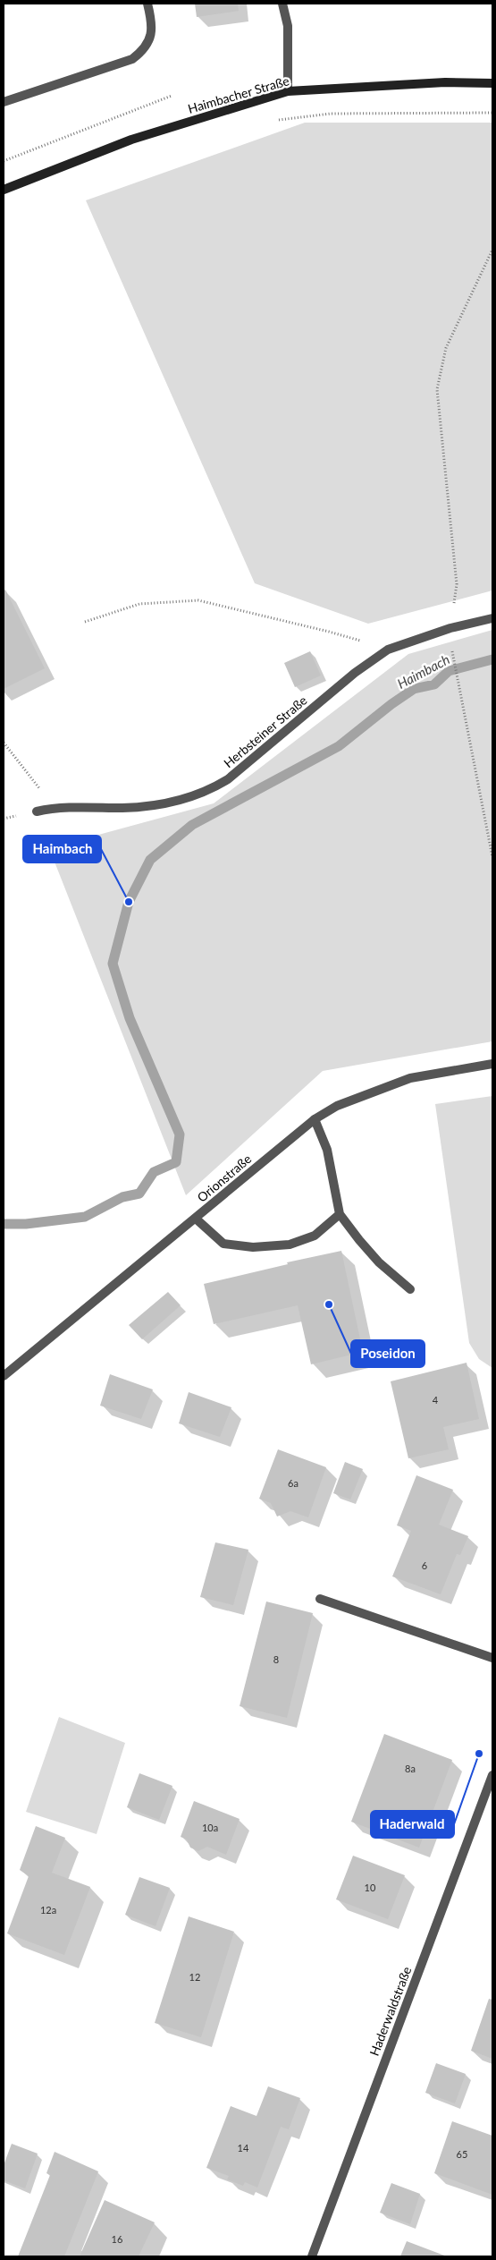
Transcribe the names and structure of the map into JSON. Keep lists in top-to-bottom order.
{
  "streets": {
    "main road": ["Haimbacher Straße"],
    "street": ["Herbsteiner Straße", "Orionstraße", "Haderwaldstraße"]
  },
  "water": ["Haimbach"],
  "places": ["Haimbach", "Poseidon", "Haderwald"],
  "house_numbers": [
    "4",
    "6a",
    "6",
    "8",
    "8a",
    "10a",
    "10",
    "12a",
    "12",
    "14",
    "65",
    "16"
  ]
}
